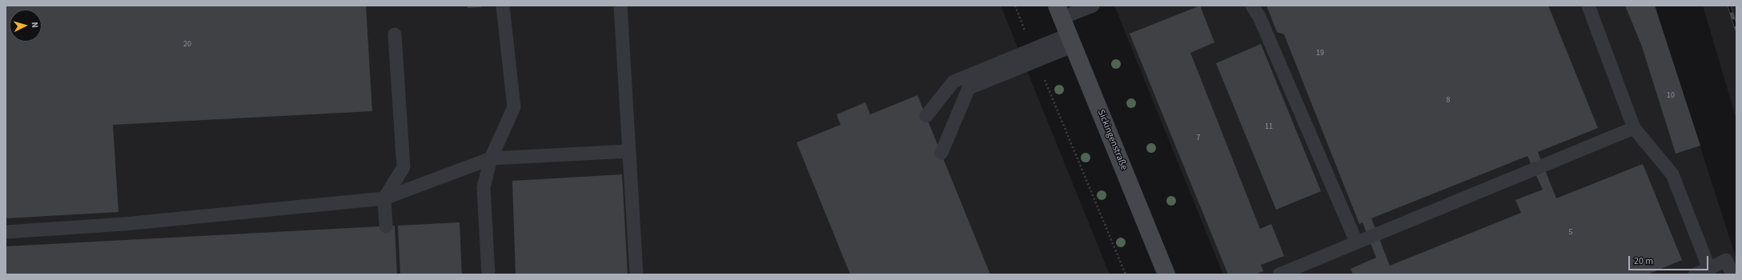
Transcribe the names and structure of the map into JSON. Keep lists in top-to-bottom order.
{
  "streets": {
    "main road": ["Sickingenstraße"]
  },
  "house_numbers": [
    "20",
    "19",
    "10",
    "8",
    "11",
    "7",
    "5"
  ],
  "scale_bar": "20 m",
  "north": "right"
}
